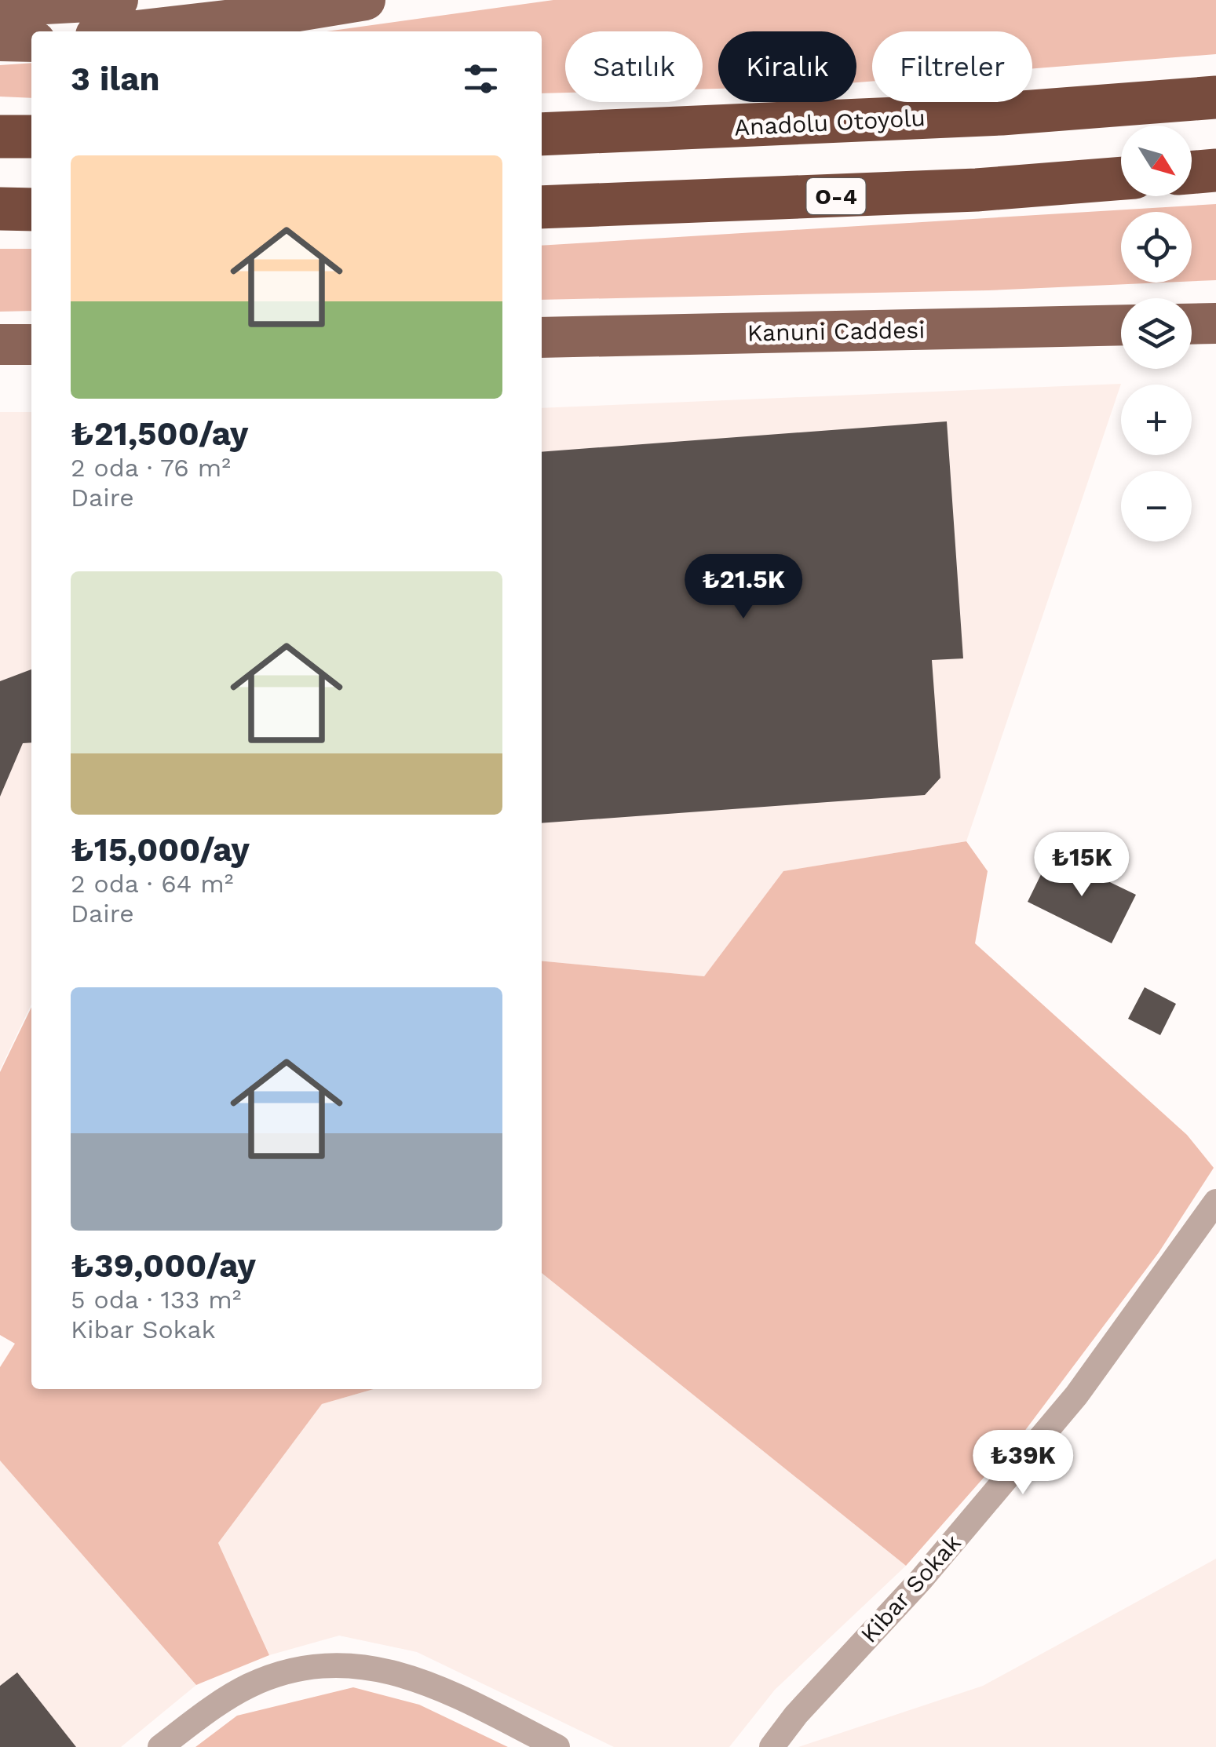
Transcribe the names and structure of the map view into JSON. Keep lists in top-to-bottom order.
{
  "streets": {
    "highway": ["Anadolu Otoyolu", "O-4"],
    "main road": ["Kanuni Caddesi"],
    "street": ["Kibar Sokak"]
  },
  "north": "bottom right",
  "page": {
    "chip": ["Satılık", "Kiralık", "Filtreler"],
    "heading": "3 ilan",
    "map_buttons": ["+", "−"],
    "list": [
      {
        "name": "₺21,500/ay",
        "note": "2 oda · 76 m² · Daire"
      },
      {
        "name": "₺15,000/ay",
        "note": "2 oda · 64 m² · Daire"
      },
      {
        "name": "₺39,000/ay",
        "note": "5 oda · 133 m² · Kibar Sokak"
      }
    ],
    "price": ["₺21.5K", "₺15K", "₺39K"]
  }
}
